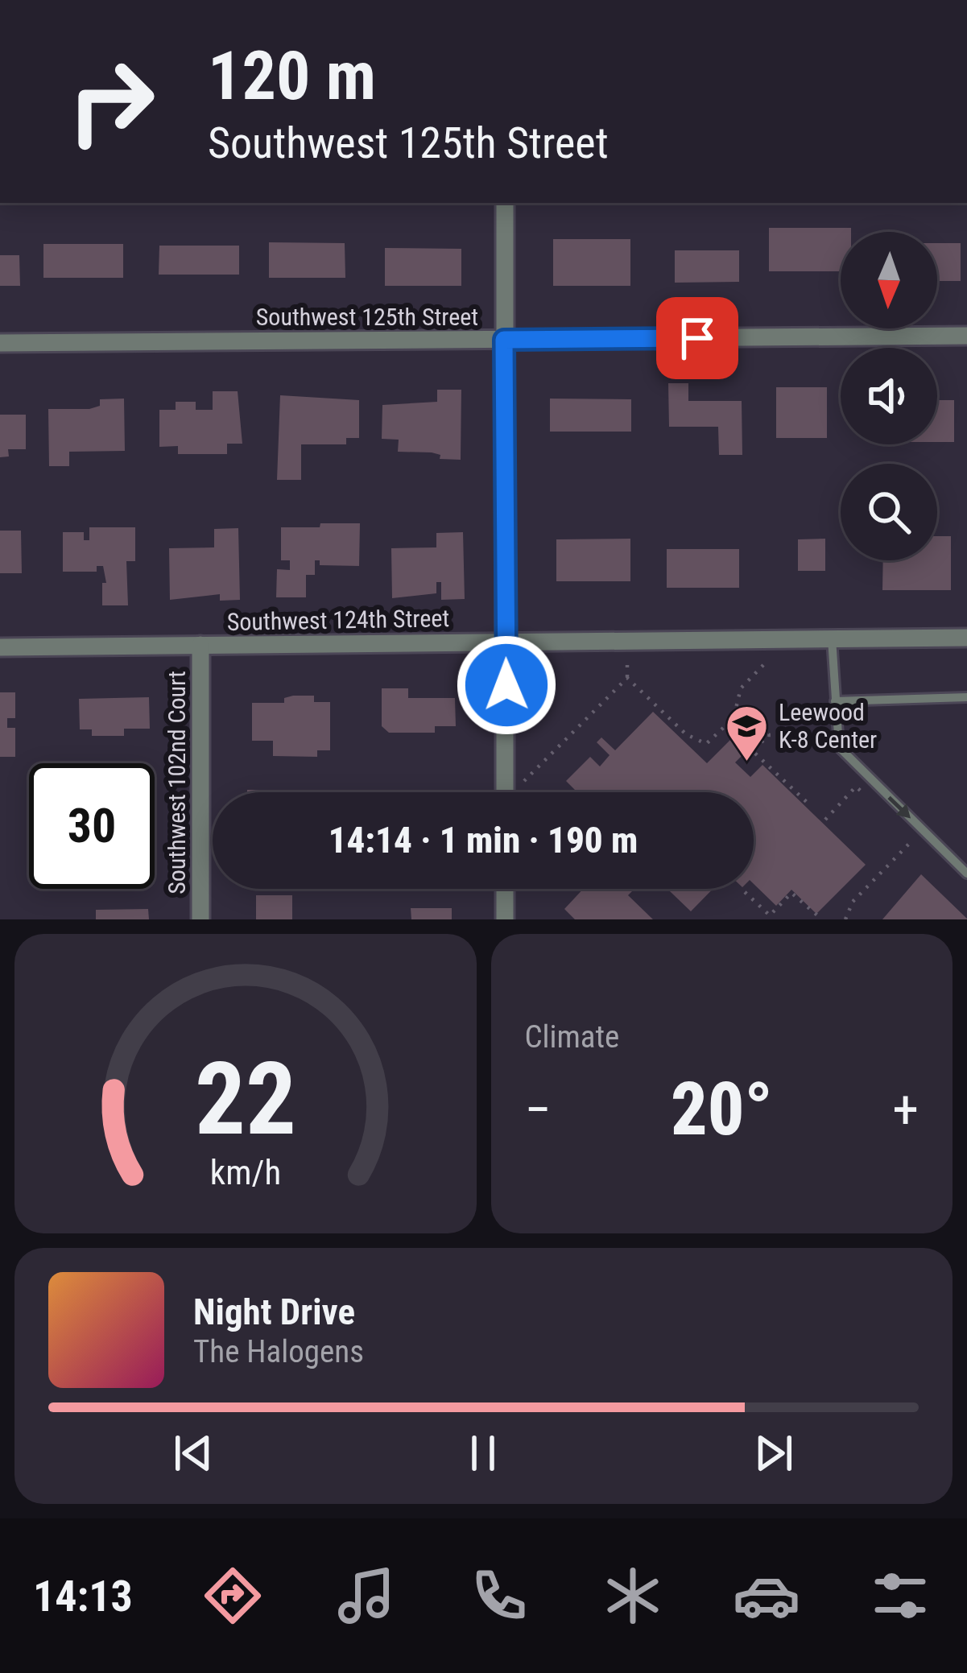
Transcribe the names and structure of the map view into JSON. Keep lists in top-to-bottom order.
{
  "streets": {
    "street": ["Southwest 125th Street", "Southwest 124th Street", "Southwest 102nd Court"]
  },
  "crossings": [
    ["Southwest 124th Street", "Southwest 102nd Court"]
  ],
  "places": {
    "school or university": ["Leewood K-8 Center"]
  },
  "north": "bottom",
  "page": {
    "turn": ["120 m", "Southwest 125th Street"],
    "limit": "30",
    "trip": "14:14 · 1 min · 190 m",
    "tile": "Climate",
    "heat": ["−", "20°", "+"],
    "song": ["Night Drive", "The Halogens"],
    "tabs": "14:13",
    "gauge": ["22", "km/h"]
  }
}
